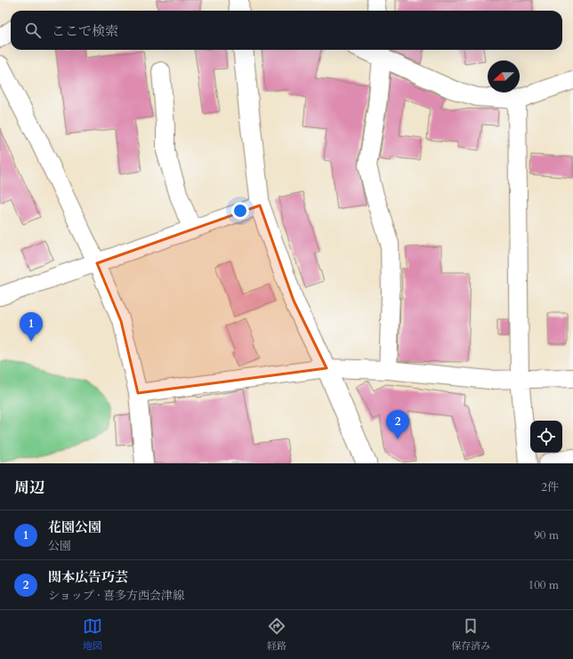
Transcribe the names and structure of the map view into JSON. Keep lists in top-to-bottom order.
{
  "north": "left",
  "page": {
    "search": "ここで検索",
    "pins": ["1", "2"],
    "heading": ["周辺", "2件"],
    "list": [
      {
        "mark": "1",
        "name": "花園公園",
        "note": "公園",
        "value": "90 m"
      },
      {
        "mark": "2",
        "name": "関本広告巧芸",
        "note": "ショップ · 喜多方西会津線",
        "value": "100 m"
      }
    ],
    "nav": ["地図", "経路", "保存済み"]
  }
}
